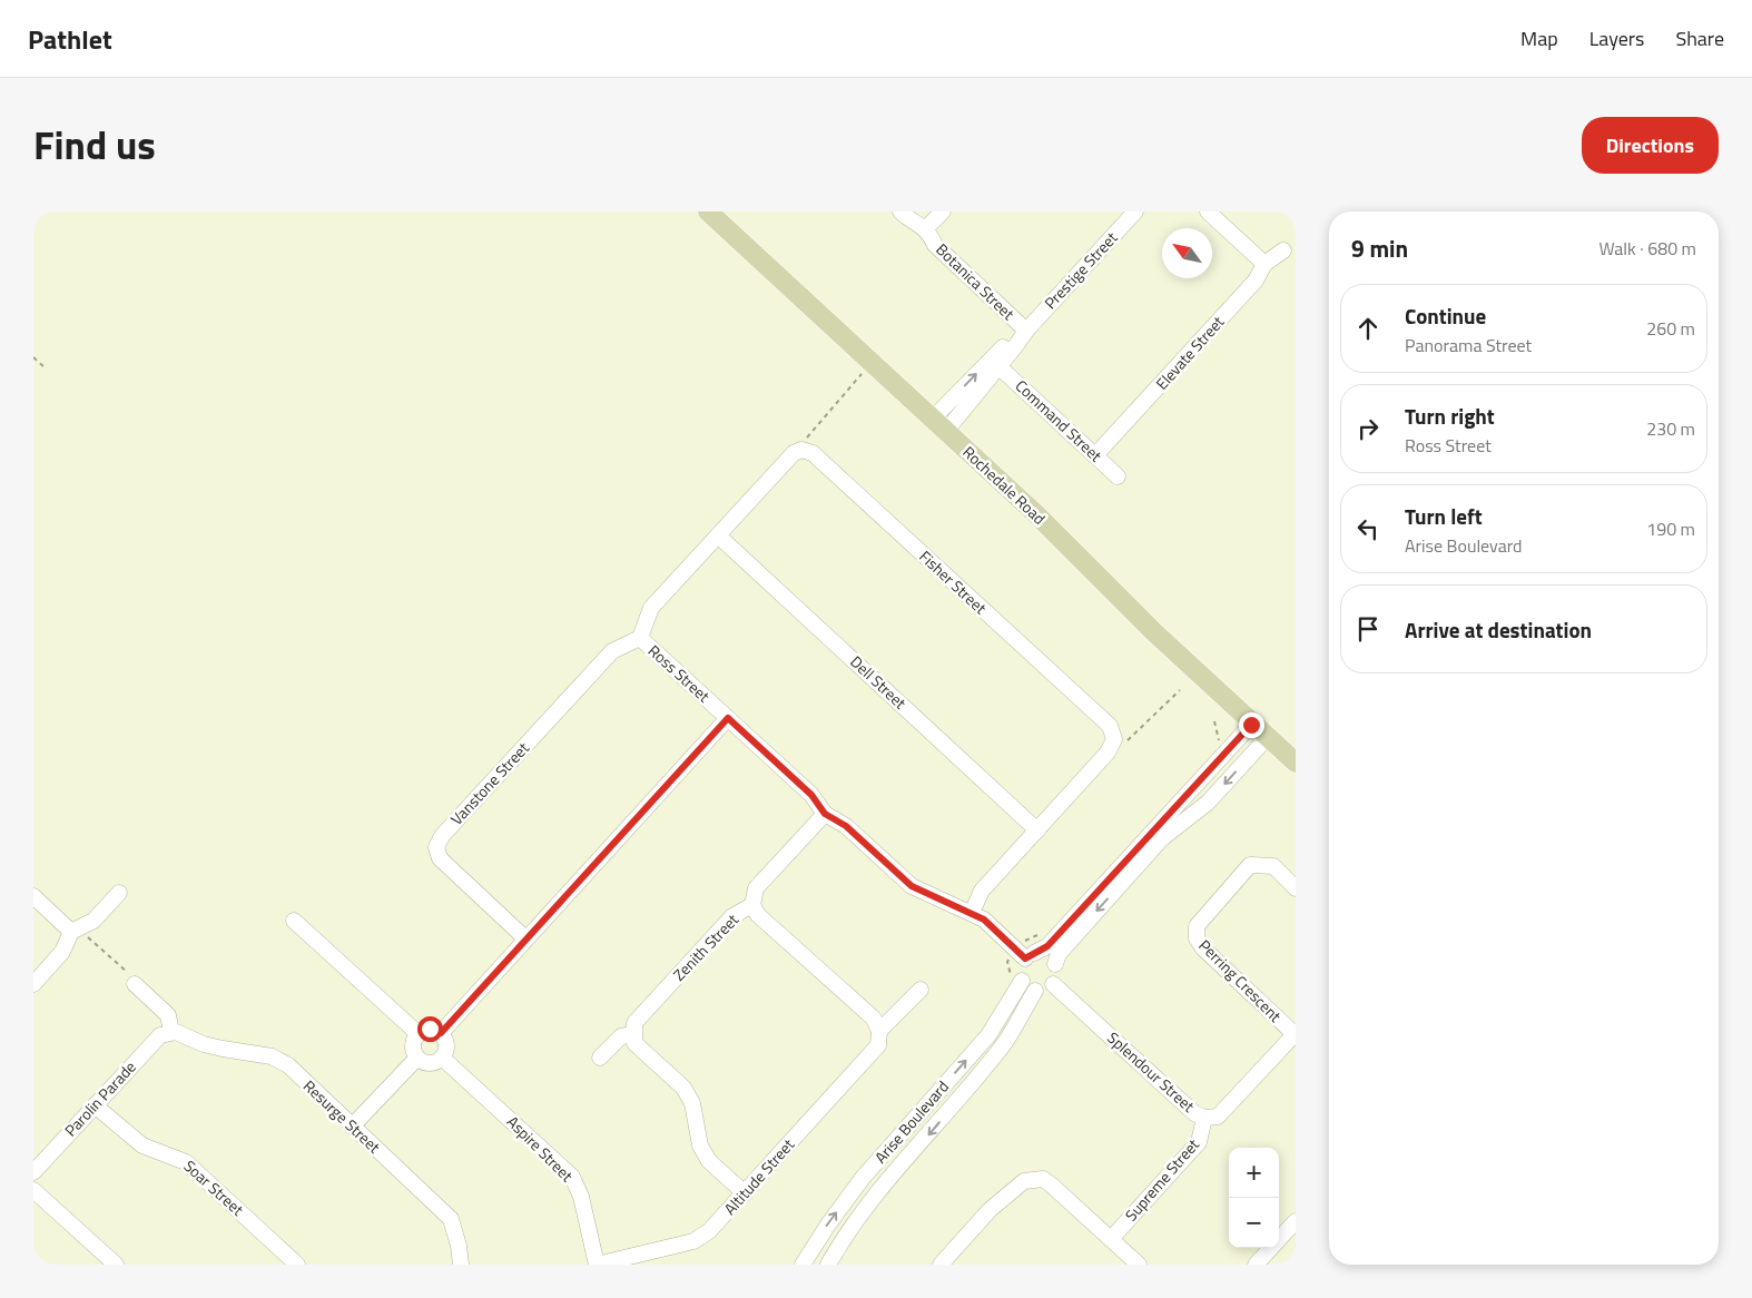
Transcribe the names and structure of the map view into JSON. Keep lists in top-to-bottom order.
{
  "streets": {
    "main road": ["Rochedale Road"],
    "street": [
      "Prestige Street",
      "Botanica Street",
      "Elevate Street",
      "Command Street",
      "Fisher Street",
      "Ross Street",
      "Dell Street",
      "Vanstone Street",
      "Zenith Street",
      "Perring Crescent",
      "Splendour Street",
      "Parolin Parade",
      "Resurge Street",
      "Arise Boulevard",
      "Aspire Street",
      "Altitude Street",
      "Supreme Street",
      "Soar Street"
    ]
  },
  "crossings": [
    ["Prestige Street", "Botanica Street"],
    ["Prestige Street", "Command Street"],
    ["Prestige Street", "Rochedale Road"],
    ["Elevate Street", "Command Street"],
    ["Ross Street", "Vanstone Street"],
    ["Ross Street", "Zenith Street"],
    ["Ross Street", "Splendour Street"],
    ["Ross Street", "Arise Boulevard"],
    ["Perring Crescent", "Splendour Street"],
    ["Splendour Street", "Arise Boulevard"],
    ["Splendour Street", "Supreme Street"],
    ["Parolin Parade", "Resurge Street"],
    ["Parolin Parade", "Soar Street"],
    ["Aspire Street", "Altitude Street"]
  ],
  "north": "top left",
  "page": {
    "header": "Pathlet",
    "nav": ["Map", "Layers", "Share"],
    "title": "Find us",
    "buttons": "Directions",
    "heading": ["9 min", "Walk · 680 m"],
    "list": [
      ["Continue", "Panorama Street", "260 m"],
      ["Turn right", "Ross Street", "230 m"],
      ["Turn left", "Arise Boulevard", "190 m"],
      "Arrive at destination"
    ],
    "map_buttons": ["+", "−"]
  }
}
